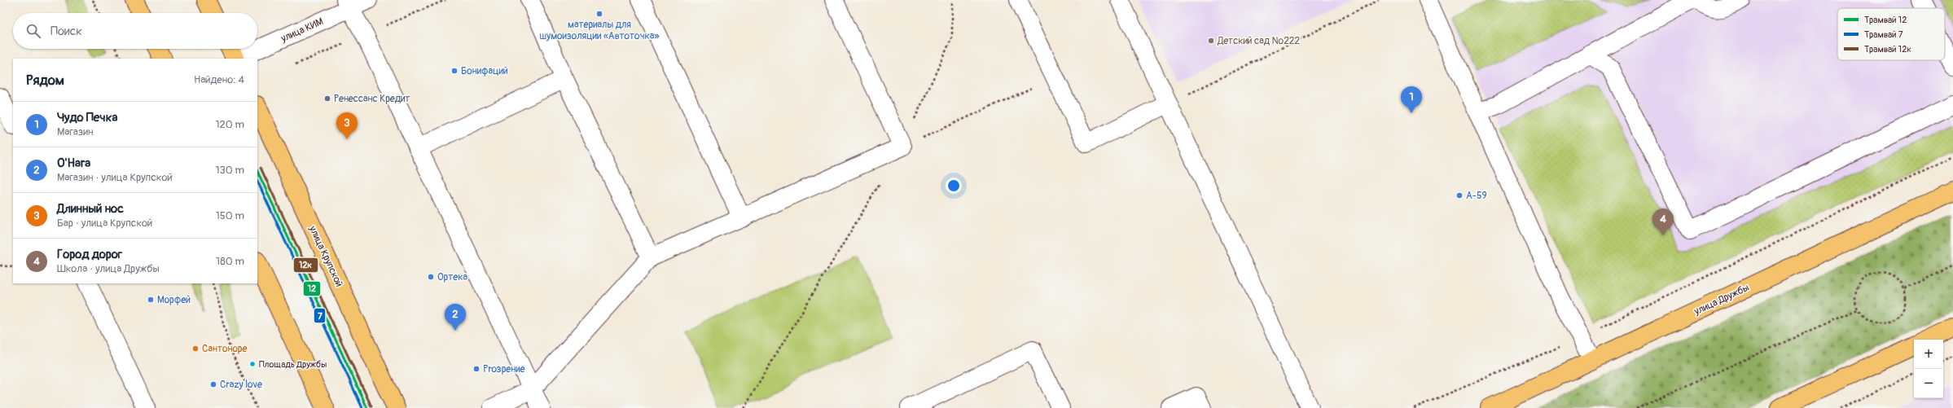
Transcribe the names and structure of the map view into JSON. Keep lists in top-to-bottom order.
{
  "streets": {
    "main road": ["улица Крупской", "улица Дружбы"],
    "street": ["улица КИМ"]
  },
  "places": [
    "материалы для шумоизоляции «Автоточка»",
    "Детский сад №222",
    "Бонифаций",
    "Ренессанс Кредит",
    "А-59",
    "Ортека",
    "Морфей",
    "Сантоноре",
    "Площадь Дружбы",
    "Proзрение",
    "Crazy love"
  ],
  "lines": ["tram line 12к", "tram line 12", "tram line 7"],
  "legend": ["Трамвай 12", "Трамвай 7", "Трамвай 12к"],
  "page": {
    "search": "Поиск",
    "heading": ["Рядом", "Найдено: 4"],
    "pins": [
      "1",
      "3",
      "4",
      "2"
    ],
    "list": [
      {
        "mark": "1",
        "name": "Чудо Печка",
        "note": "Магазин",
        "value": "120 m"
      },
      {
        "mark": "2",
        "name": "O'Hara",
        "note": "Магазин · улица Крупской",
        "value": "130 m"
      },
      {
        "mark": "3",
        "name": "Длинный нос",
        "note": "Бар · улица Крупской",
        "value": "150 m"
      },
      {
        "mark": "4",
        "name": "Город дорог",
        "note": "Школа · улица Дружбы",
        "value": "180 m"
      }
    ],
    "map_buttons": ["+", "−"]
  }
}
